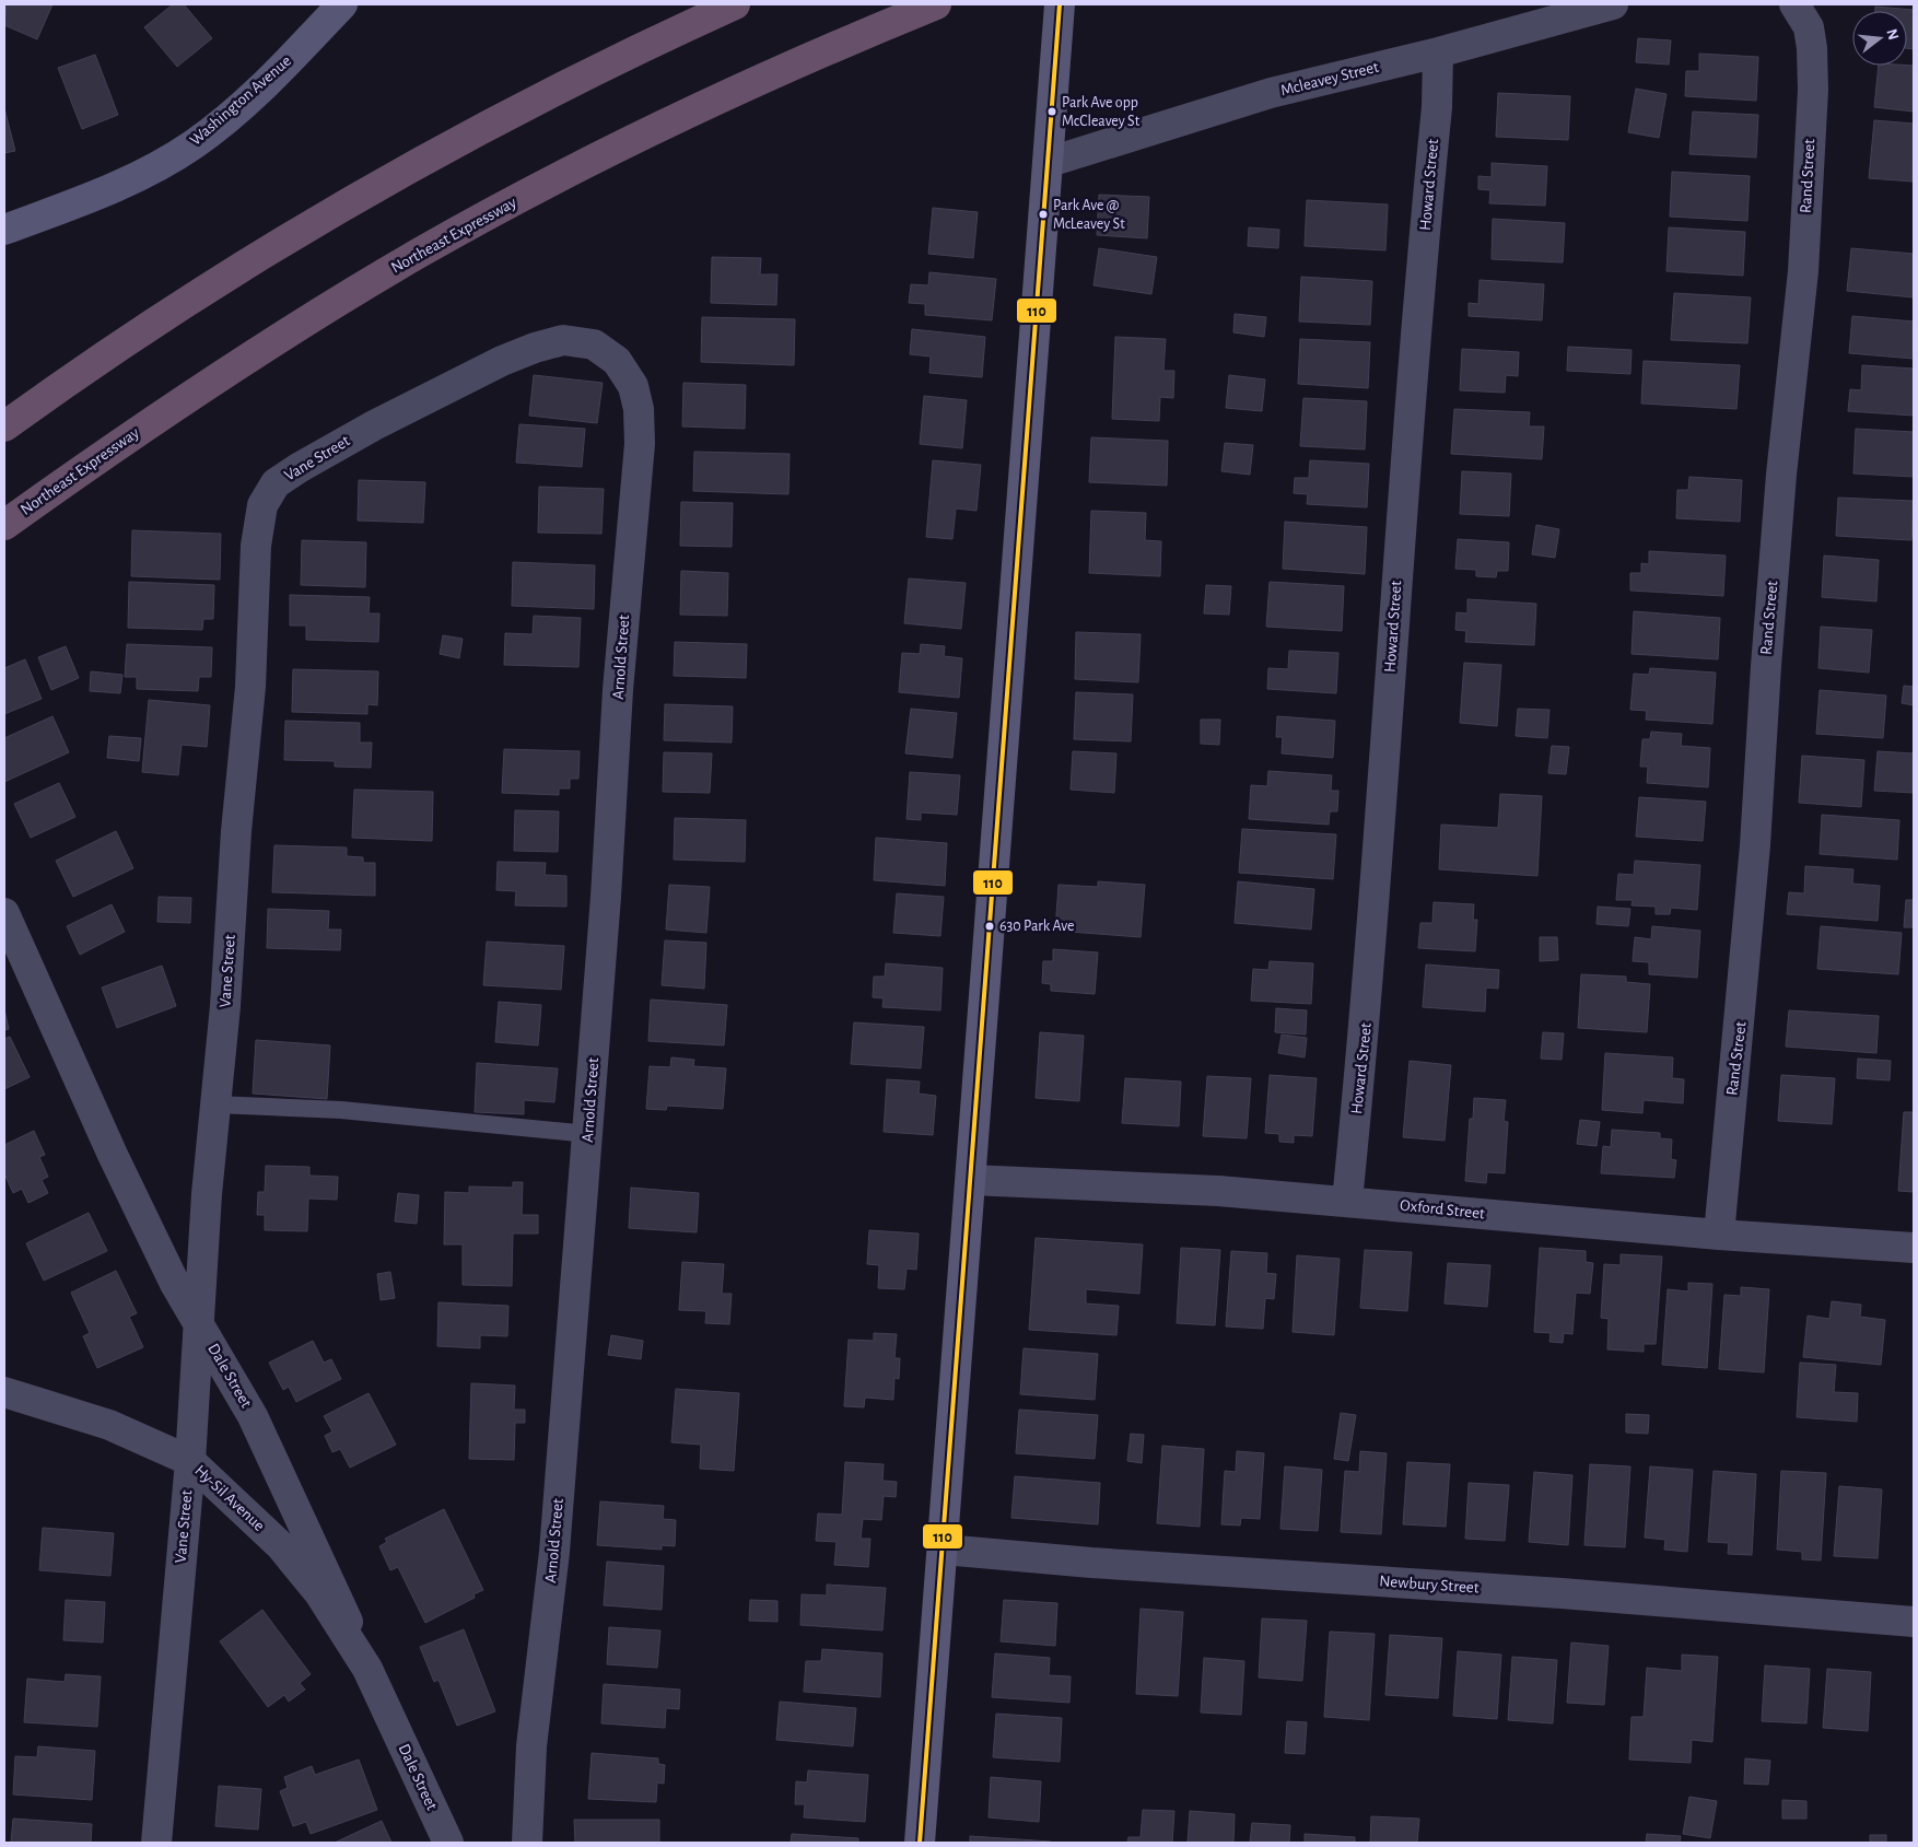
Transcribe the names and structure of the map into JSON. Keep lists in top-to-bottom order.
{
  "streets": {
    "highway": ["Northeast Expressway"],
    "main road": ["Washington Avenue"],
    "street": [
      "Mcleavey Street",
      "Rand Street",
      "Howard Street",
      "Vane Street",
      "Arnold Street",
      "Oxford Street",
      "Dale Street",
      "Hy-Sil Avenue",
      "Newbury Street"
    ]
  },
  "crossings": [
    ["Mcleavey Street", "Howard Street"],
    ["Rand Street", "Oxford Street"],
    ["Howard Street", "Oxford Street"],
    ["Vane Street", "Arnold Street"],
    ["Vane Street", "Dale Street"],
    ["Vane Street", "Hy-Sil Avenue"],
    ["Dale Street", "Hy-Sil Avenue"]
  ],
  "places": ["Park Ave opp McCleavey St", "Park Ave @ McLeavey St", "630 Park Ave"],
  "lines": ["transit line 110"],
  "north": "right"
}
